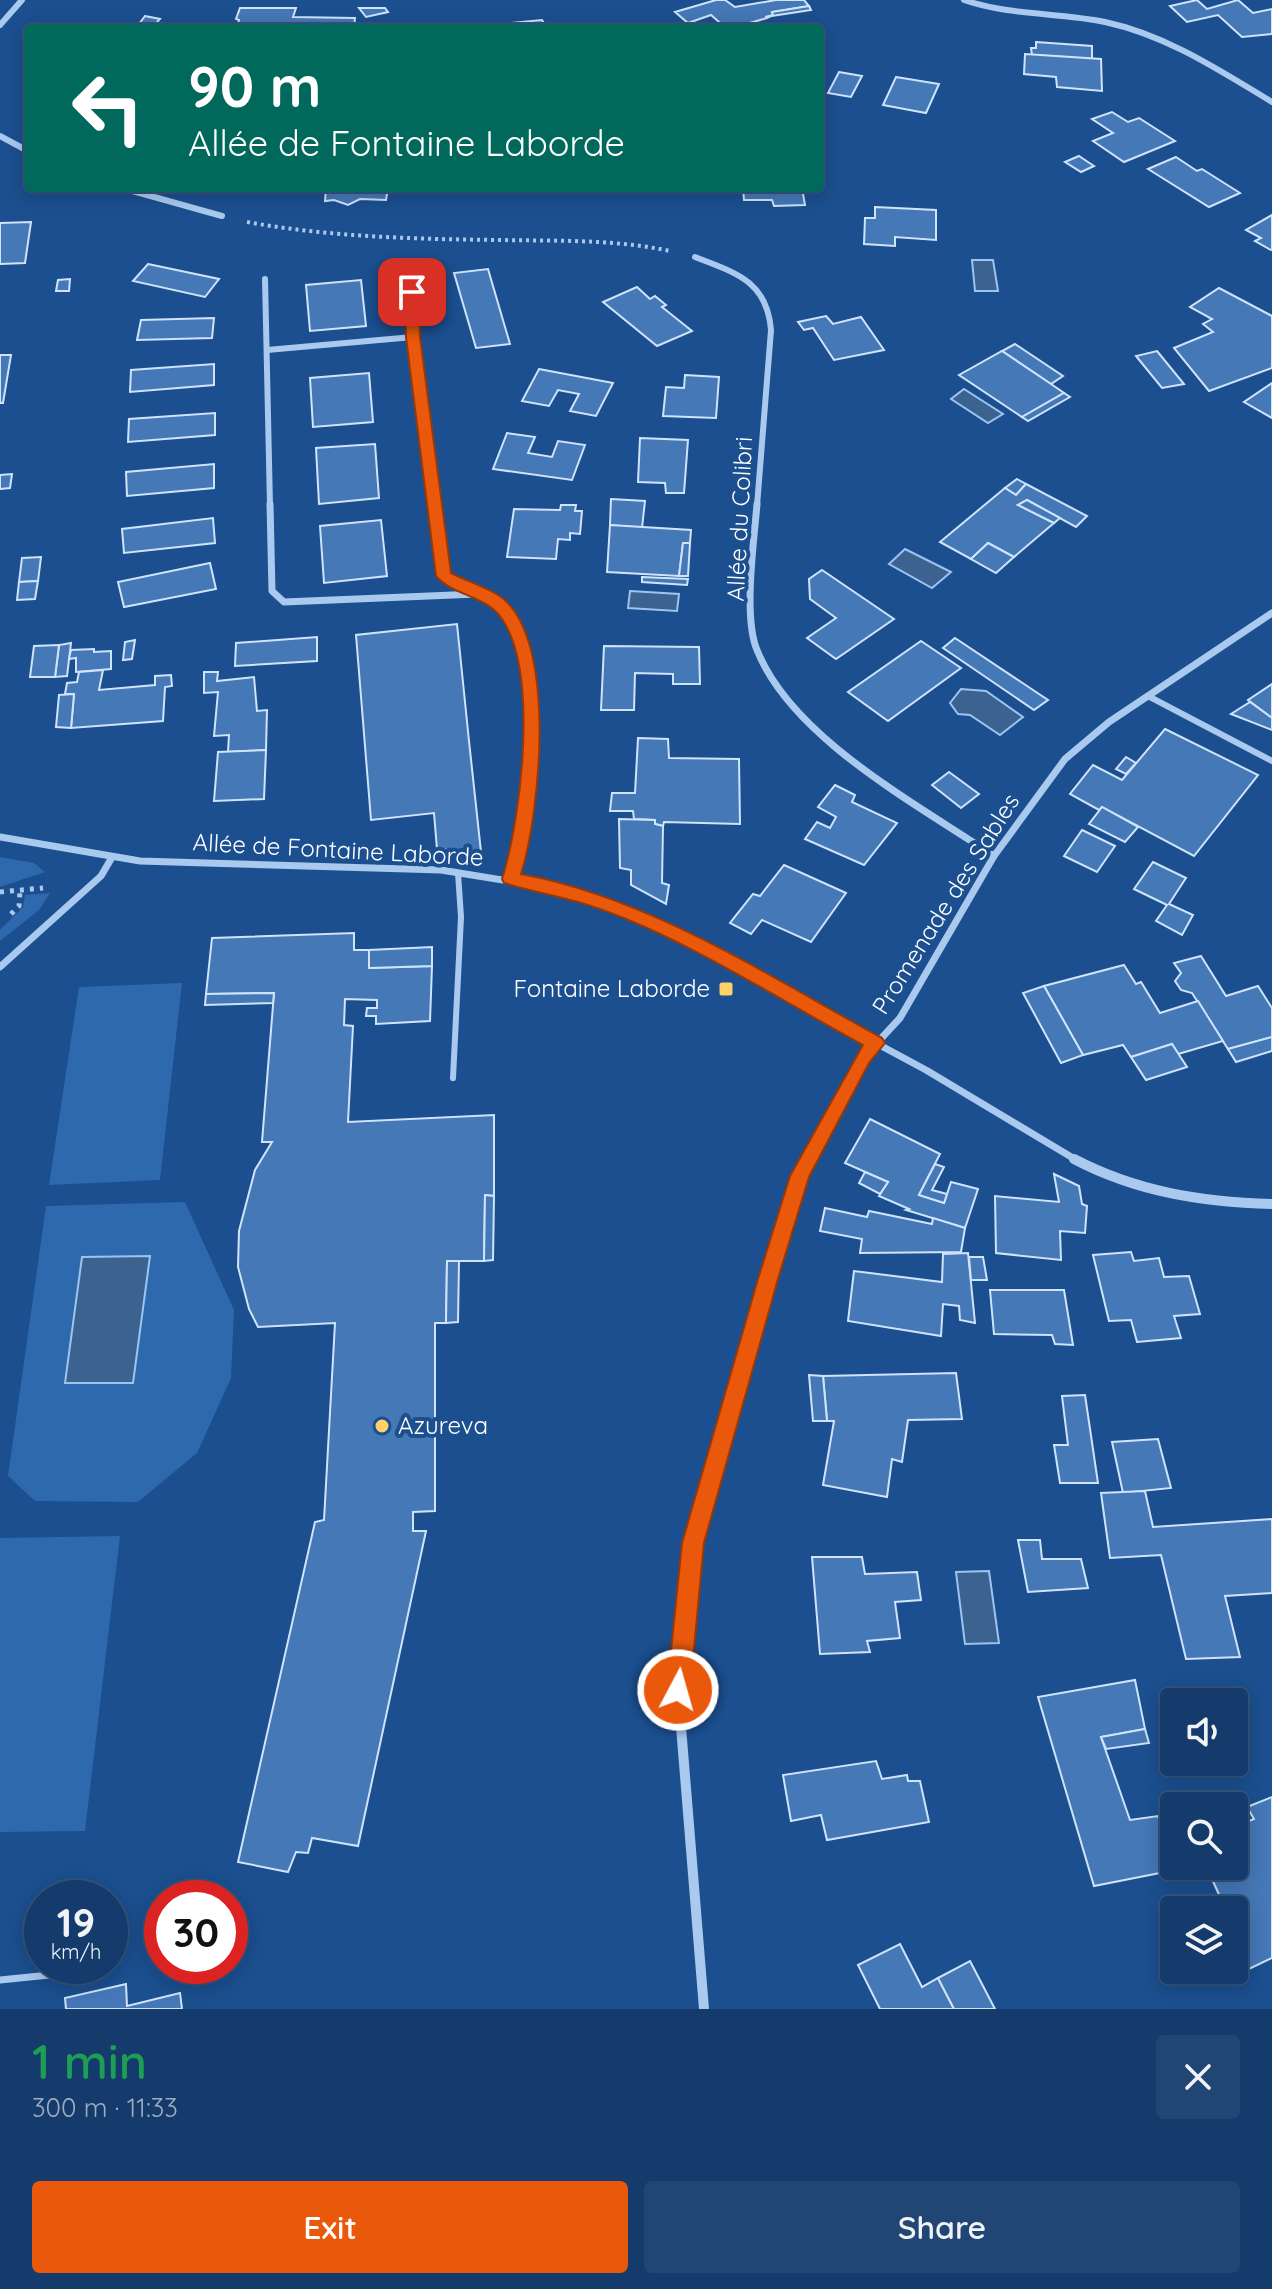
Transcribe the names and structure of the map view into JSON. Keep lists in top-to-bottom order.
{
  "streets": {
    "street": ["Allée du Colibri", "Allée de Fontaine Laborde", "Promenade des Sables"]
  },
  "crossings": [
    ["Allée du Colibri", "Promenade des Sables"],
    ["Allée de Fontaine Laborde", "Promenade des Sables"]
  ],
  "places": {
    "transit": ["Fontaine Laborde"],
    "other": ["Azureva"]
  },
  "page": {
    "turn": ["90 m", "Allée de Fontaine Laborde"],
    "speed": "19 km/h",
    "limit": "30",
    "heading": ["1 min", "300 m · 11:33"],
    "buttons": ["Exit", "Share"]
  }
}
